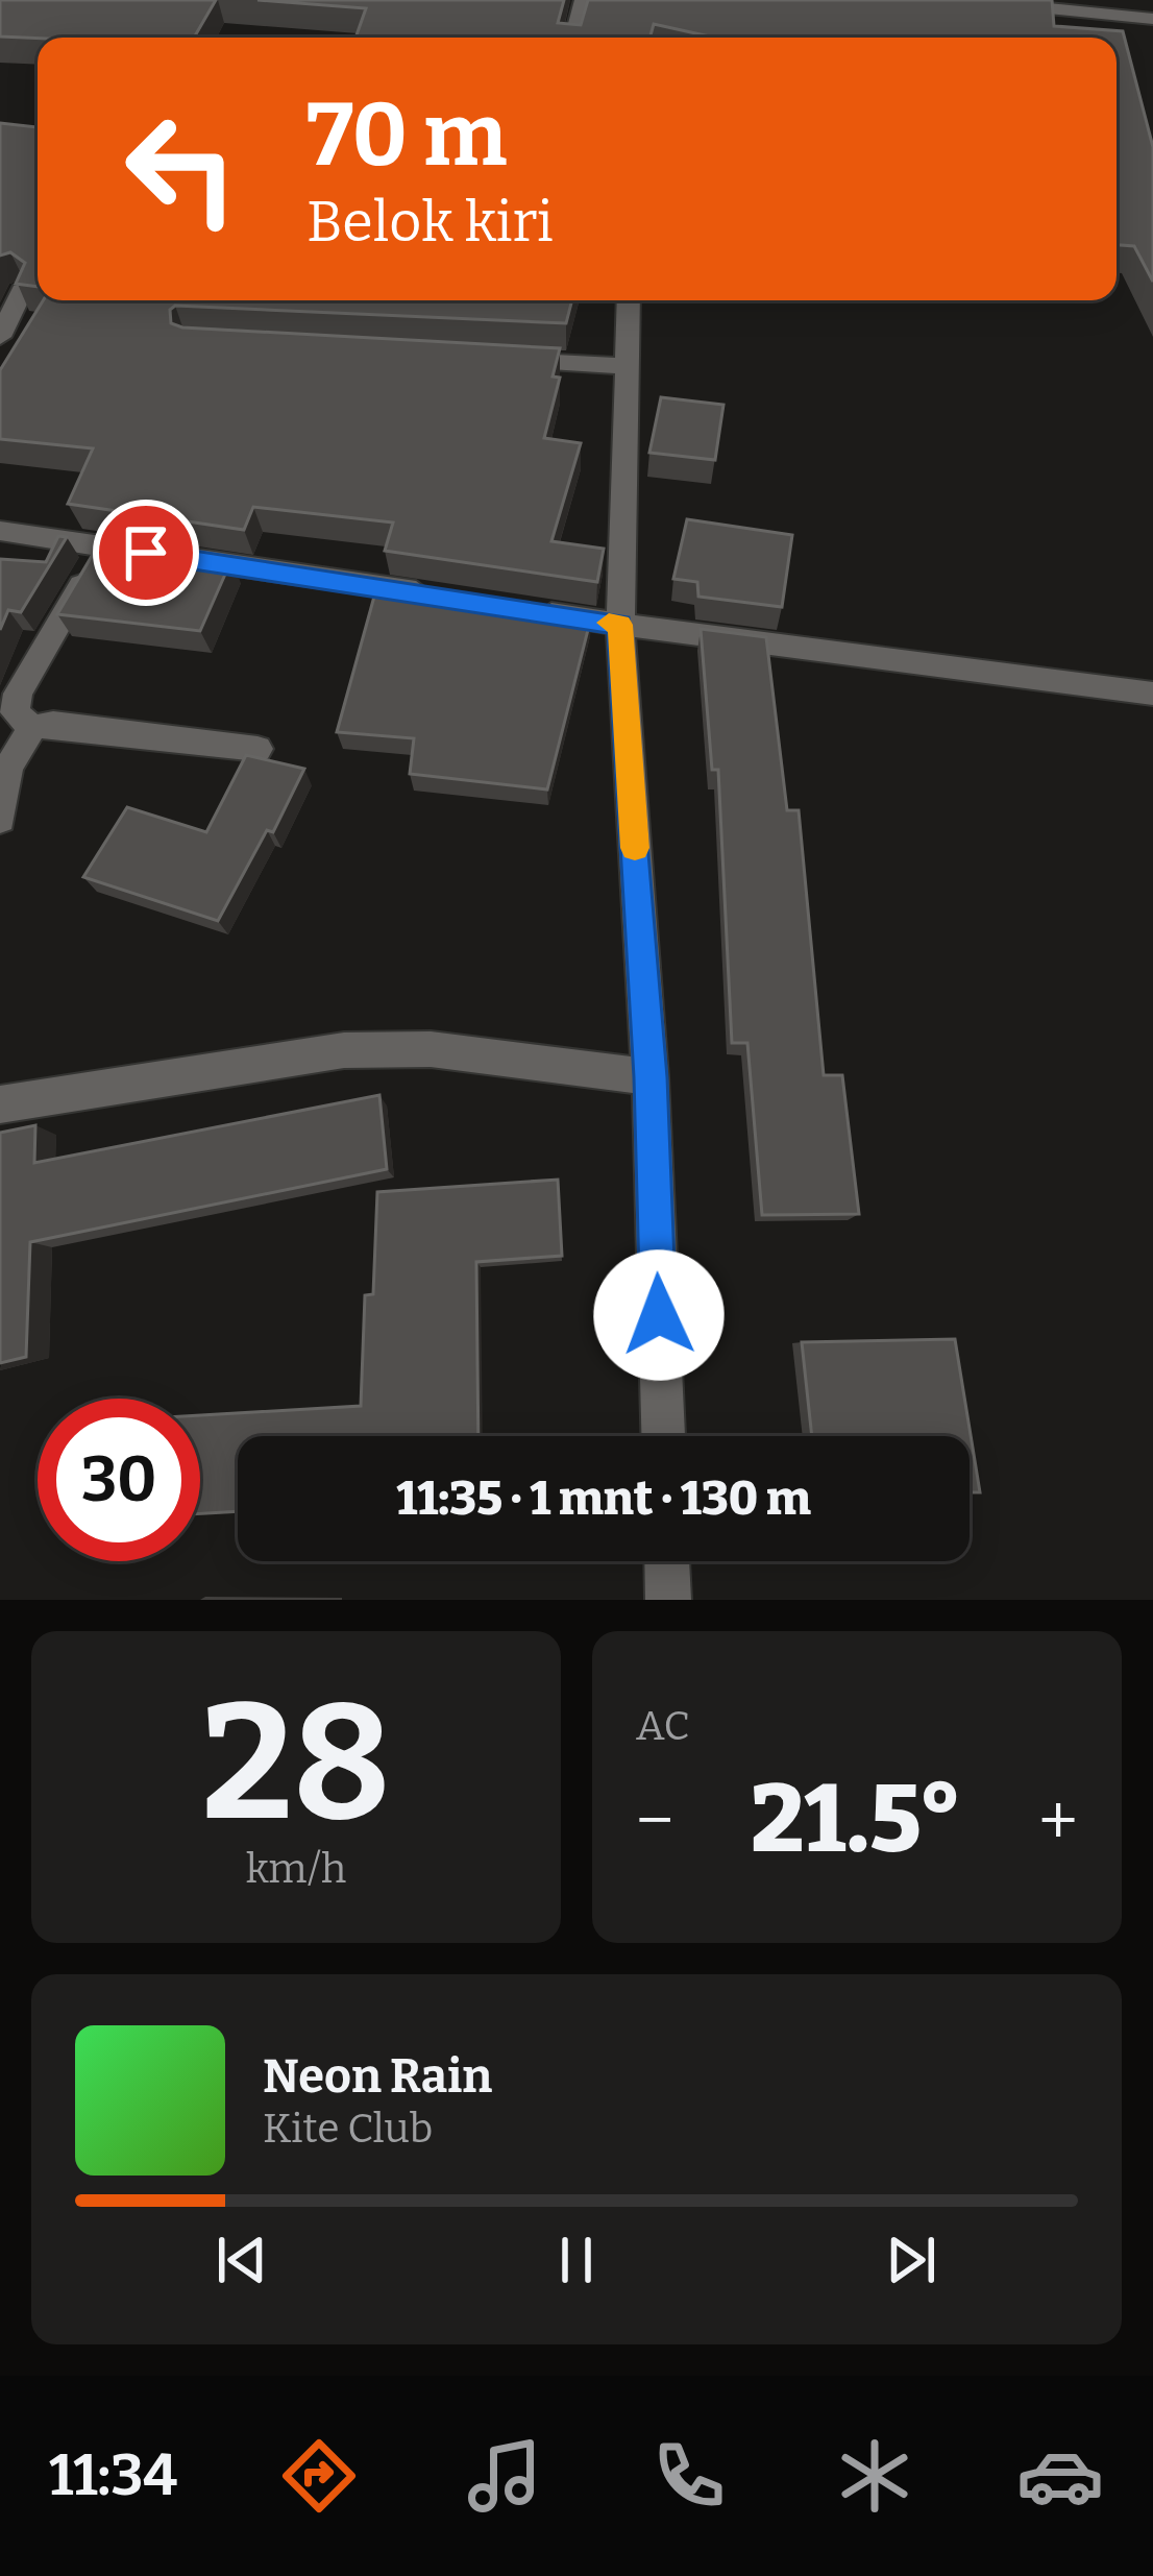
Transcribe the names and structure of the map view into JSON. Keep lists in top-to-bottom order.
{
  "page": {
    "turn": ["70 m", "Belok kiri"],
    "limit": "30",
    "trip": "11:35 · 1 mnt · 130 m",
    "tile": [
      ["28", "km/h"],
      "AC"
    ],
    "heat": ["−", "21.5°", "+"],
    "song": ["Neon Rain", "Kite Club"],
    "tabs": "11:34"
  }
}
